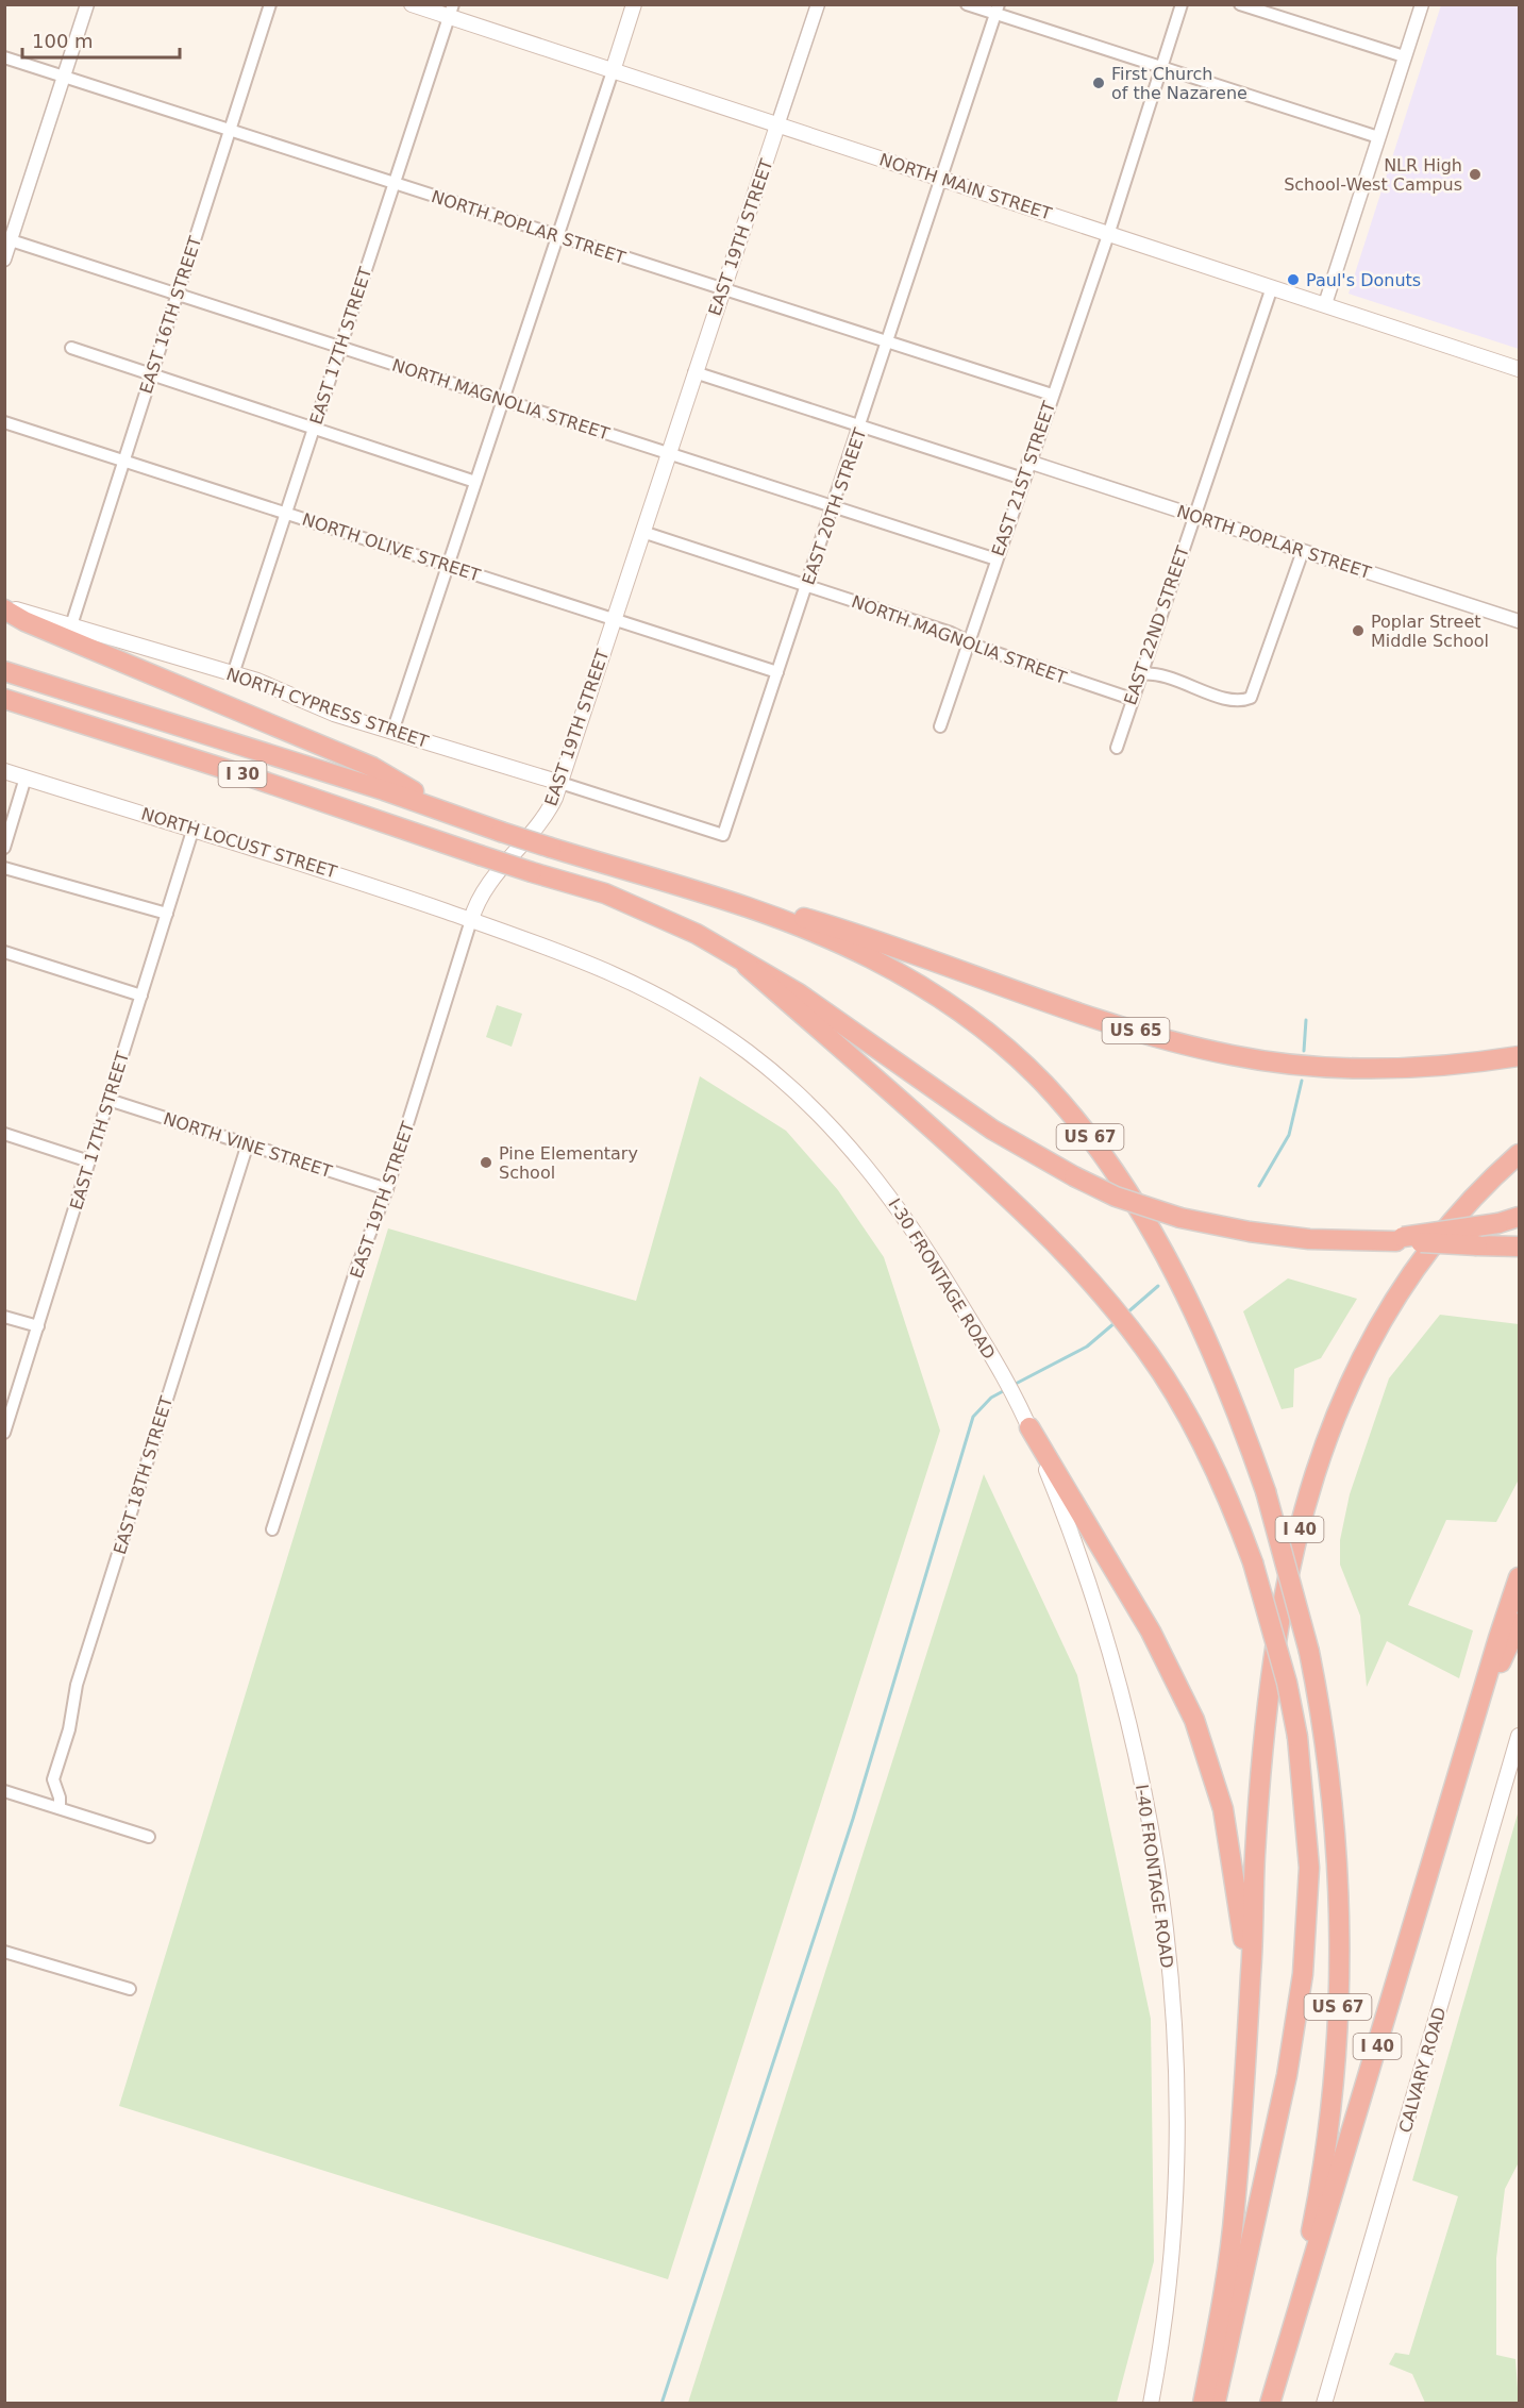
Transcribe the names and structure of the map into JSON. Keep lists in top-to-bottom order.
{
  "streets": {
    "highway": [
      "I 30",
      "US 65",
      "US 67",
      "I 40"
    ],
    "main road": [
      "NORTH MAIN STREET",
      "EAST 19TH STREET",
      "NORTH CYPRESS STREET",
      "NORTH LOCUST STREET",
      "I-30 FRONTAGE ROAD",
      "I-40 FRONTAGE ROAD",
      "CALVARY ROAD"
    ],
    "street": [
      "NORTH POPLAR STREET",
      "EAST 16TH STREET",
      "EAST 17TH STREET",
      "NORTH MAGNOLIA STREET",
      "EAST 21ST STREET",
      "EAST 20TH STREET",
      "NORTH OLIVE STREET",
      "EAST 22ND STREET",
      "NORTH VINE STREET",
      "EAST 18TH STREET"
    ]
  },
  "crossings": [
    ["NORTH MAIN STREET", "EAST 19TH STREET"],
    ["NORTH MAIN STREET", "EAST 17TH STREET"],
    ["NORTH MAIN STREET", "EAST 21ST STREET"],
    ["NORTH MAIN STREET", "EAST 20TH STREET"],
    ["NORTH MAIN STREET", "EAST 22ND STREET"],
    ["NORTH POPLAR STREET", "EAST 19TH STREET"],
    ["NORTH POPLAR STREET", "EAST 16TH STREET"],
    ["NORTH POPLAR STREET", "EAST 17TH STREET"],
    ["NORTH POPLAR STREET", "EAST 21ST STREET"],
    ["NORTH POPLAR STREET", "EAST 20TH STREET"],
    ["NORTH POPLAR STREET", "EAST 22ND STREET"],
    ["EAST 19TH STREET", "NORTH MAGNOLIA STREET"],
    ["EAST 19TH STREET", "NORTH OLIVE STREET"],
    ["EAST 19TH STREET", "NORTH CYPRESS STREET"],
    ["EAST 19TH STREET", "NORTH LOCUST STREET"],
    ["EAST 19TH STREET", "NORTH VINE STREET"],
    ["EAST 19TH STREET", "I-30 FRONTAGE ROAD"],
    ["EAST 16TH STREET", "NORTH MAGNOLIA STREET"],
    ["EAST 16TH STREET", "NORTH OLIVE STREET"],
    ["EAST 16TH STREET", "NORTH CYPRESS STREET"],
    ["EAST 17TH STREET", "NORTH MAGNOLIA STREET"],
    ["EAST 17TH STREET", "NORTH OLIVE STREET"],
    ["EAST 17TH STREET", "NORTH CYPRESS STREET"],
    ["EAST 17TH STREET", "NORTH LOCUST STREET"],
    ["EAST 17TH STREET", "NORTH VINE STREET"],
    ["NORTH MAGNOLIA STREET", "EAST 21ST STREET"],
    ["NORTH MAGNOLIA STREET", "EAST 20TH STREET"],
    ["NORTH MAGNOLIA STREET", "EAST 22ND STREET"],
    ["EAST 20TH STREET", "NORTH OLIVE STREET"],
    ["EAST 20TH STREET", "NORTH CYPRESS STREET"],
    ["I 30", "US 65"],
    ["I 30", "US 67"],
    ["NORTH LOCUST STREET", "I-30 FRONTAGE ROAD"],
    ["US 65", "US 67"],
    ["US 67", "I 40"],
    ["NORTH VINE STREET", "EAST 18TH STREET"],
    ["I-30 FRONTAGE ROAD", "I-40 FRONTAGE ROAD"]
  ],
  "places": [
    "First Church of the Nazarene",
    "NLR High School-West Campus",
    "Paul's Donuts",
    "Poplar Street Middle School",
    "Pine Elementary School"
  ],
  "scale_bar": "100 m"
}
